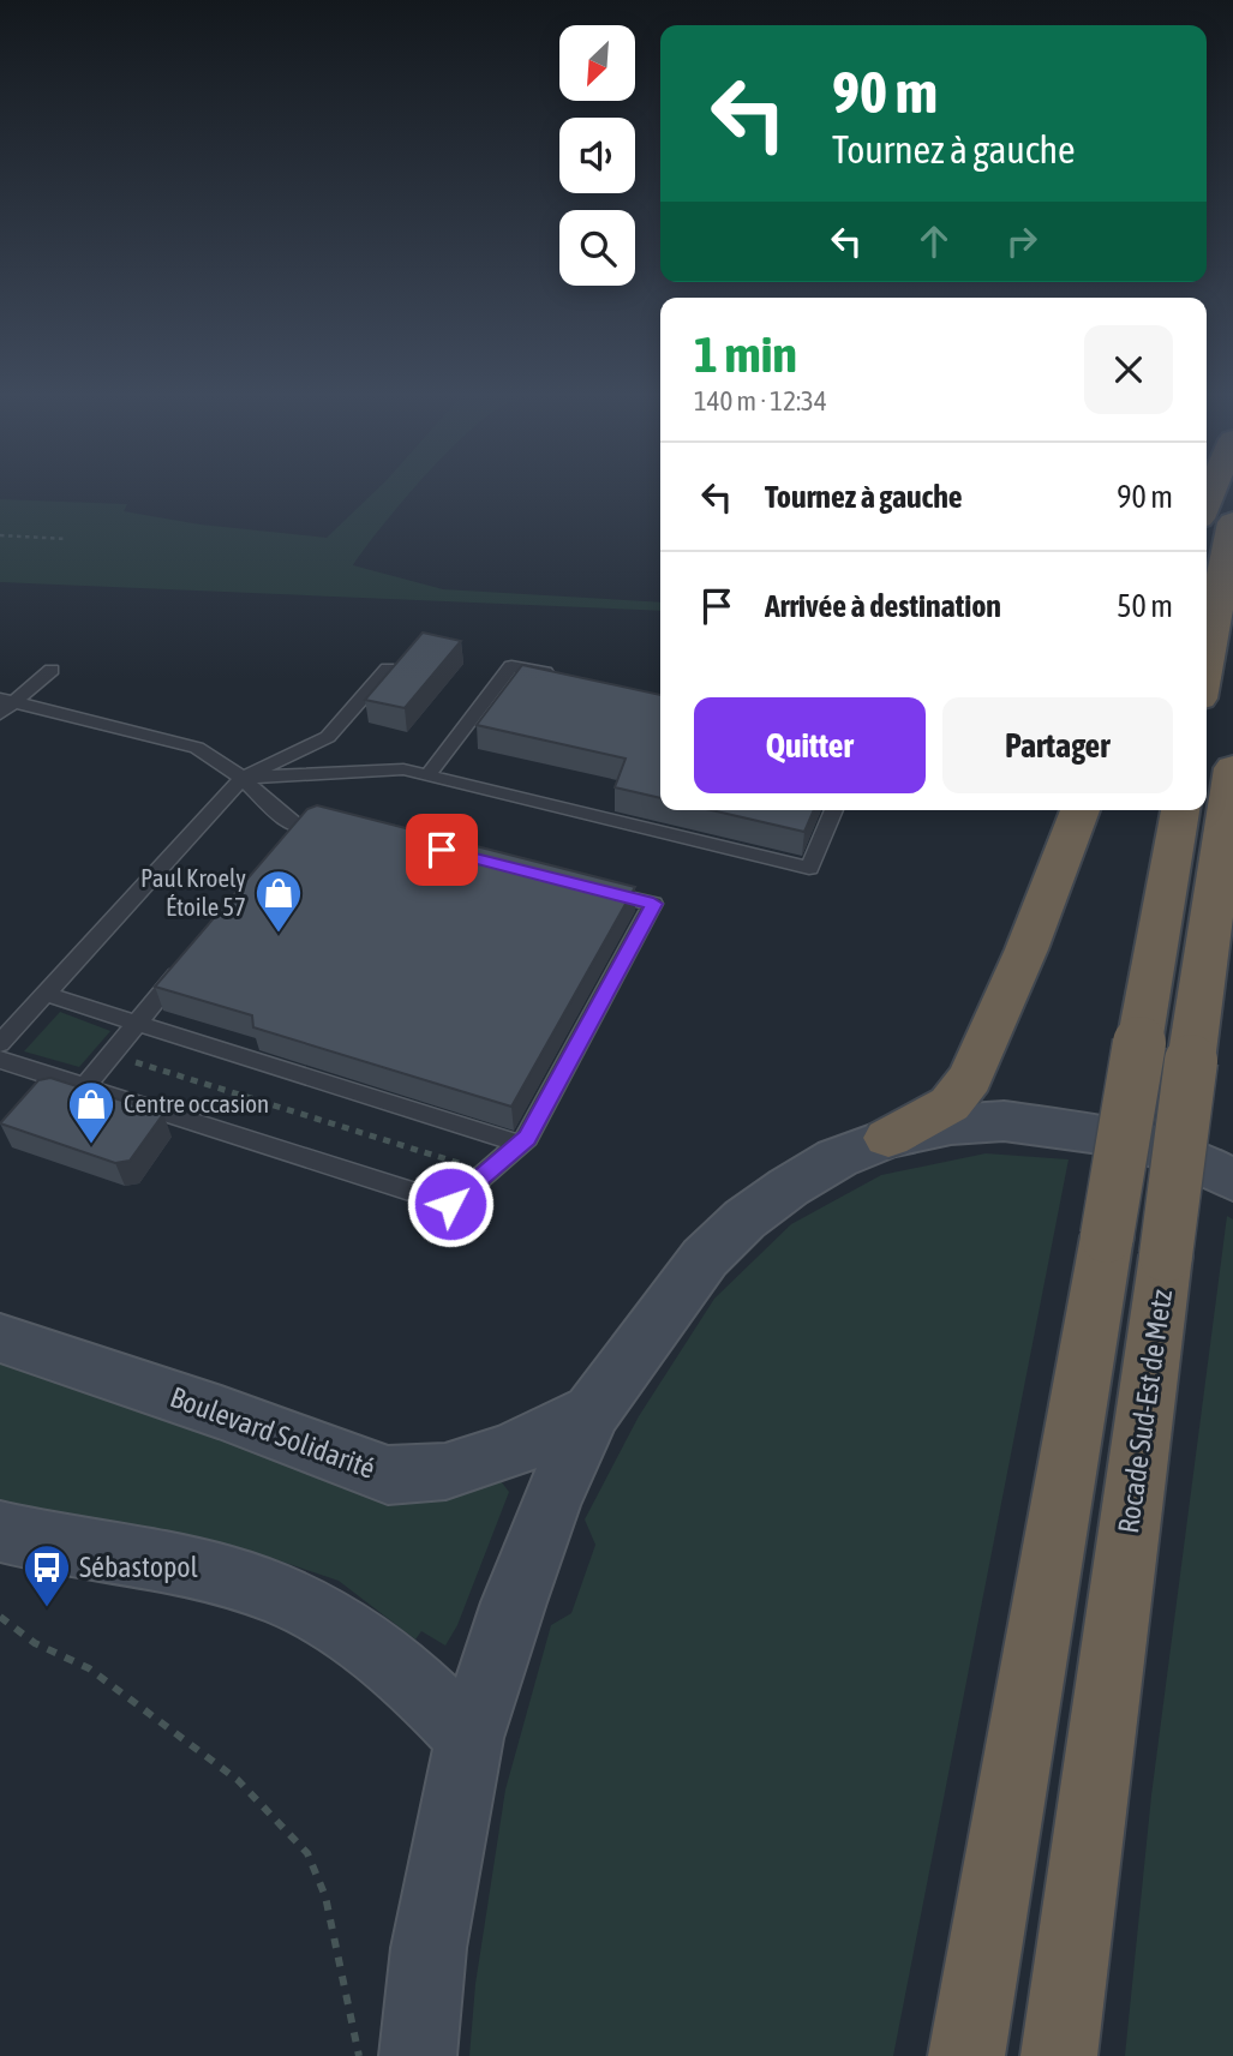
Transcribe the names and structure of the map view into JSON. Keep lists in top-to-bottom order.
{
  "streets": {
    "highway": ["Rocade Sud-Est de Metz"],
    "main road": ["Boulevard Solidarité"]
  },
  "places": {
    "shop": ["Paul Kroely Étoile 57", "Centre occasion"],
    "bus stop": ["Sébastopol"]
  },
  "north": "bottom left",
  "page": {
    "turn": ["90 m", "Tournez à gauche"],
    "heading": ["1 min", "140 m · 12:34"],
    "list": [
      {
        "name": "Tournez à gauche",
        "value": "90 m"
      },
      {
        "name": "Arrivée à destination",
        "value": "50 m"
      }
    ],
    "buttons": ["Quitter", "Partager"]
  }
}
